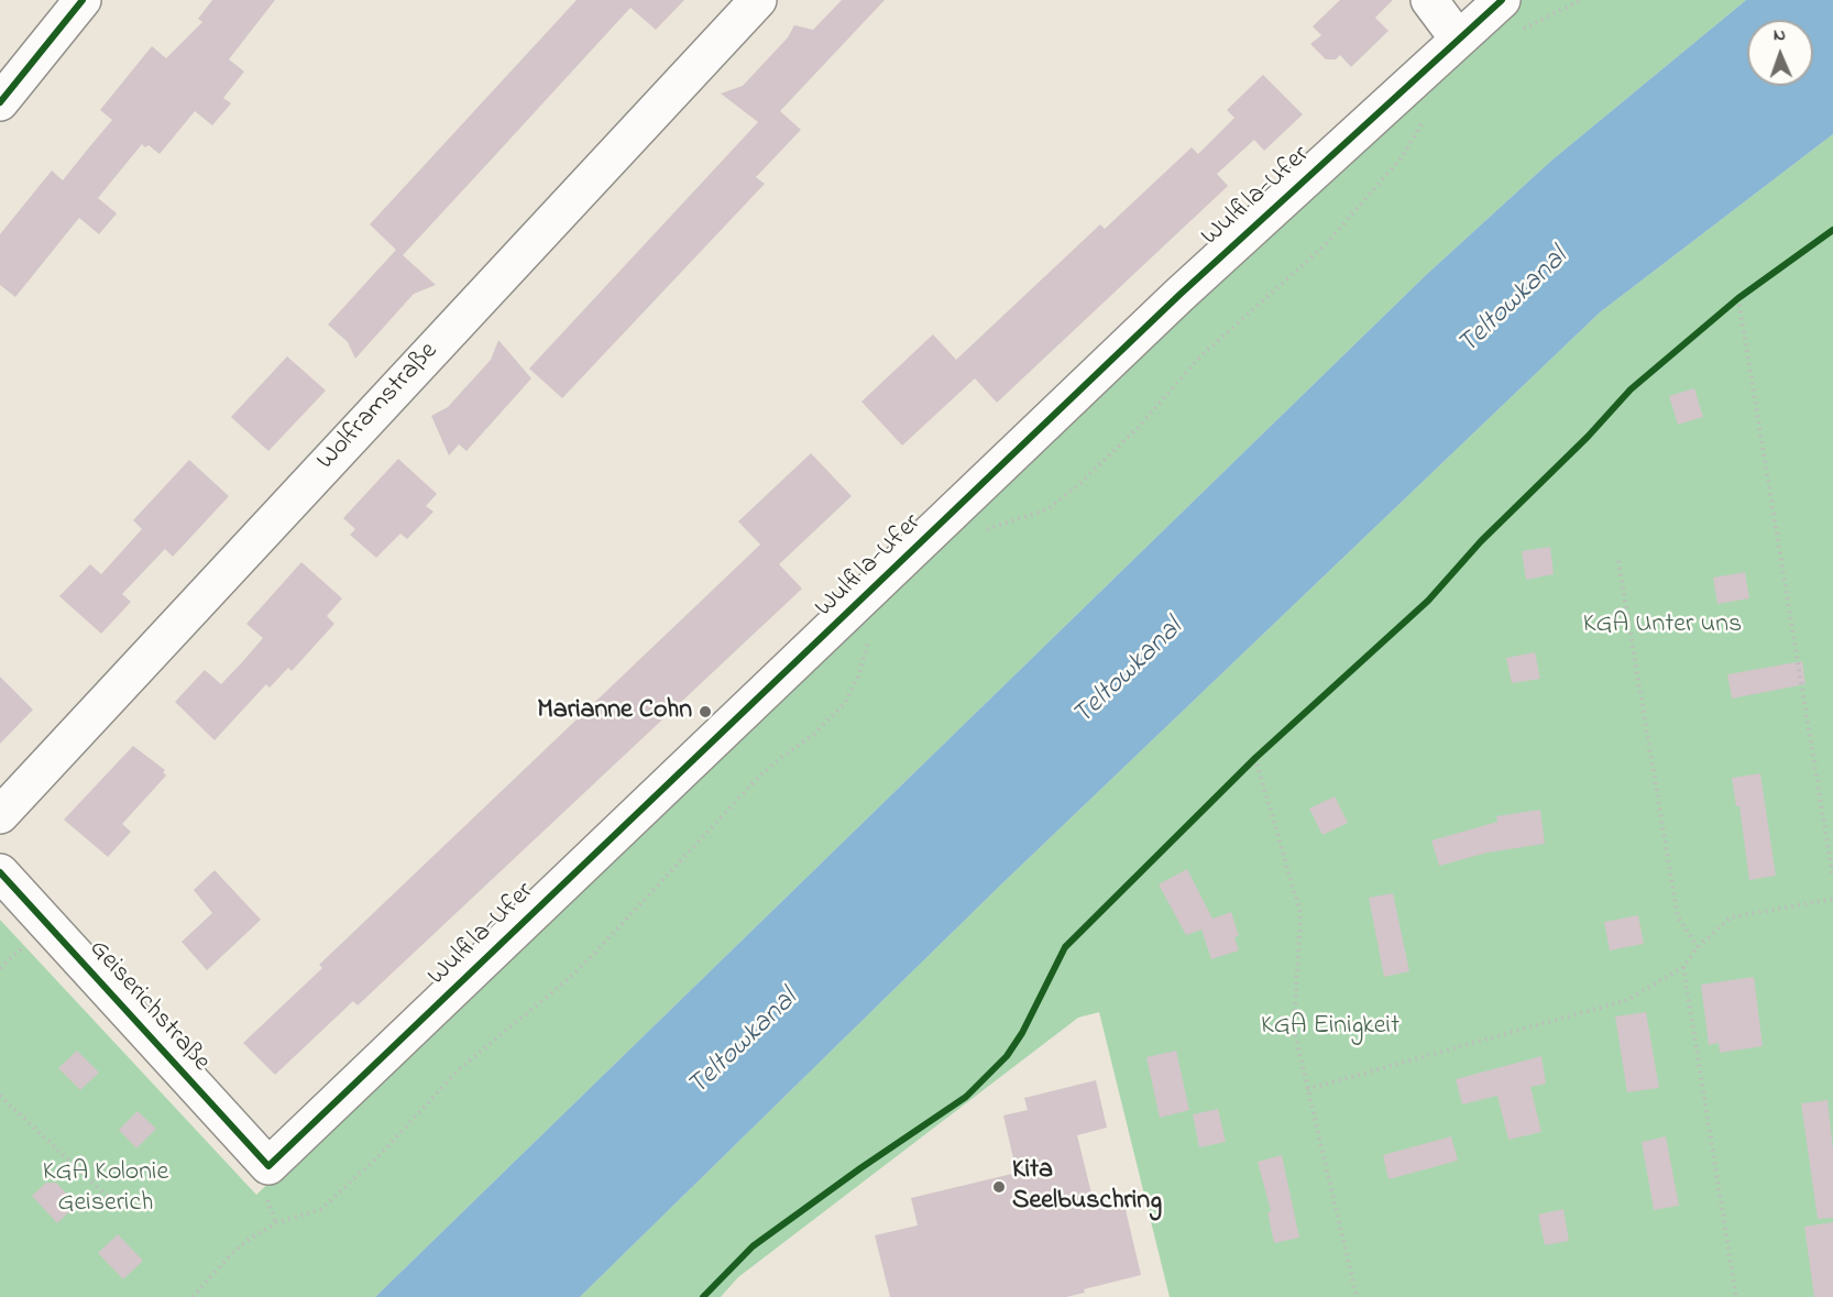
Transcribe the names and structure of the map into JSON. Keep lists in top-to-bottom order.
{
  "streets": {
    "street": ["Wulfila-Ufer", "Wolframstraße", "Geiserichstraße"]
  },
  "crossings": [
    ["Wulfila-Ufer", "Geiserichstraße"]
  ],
  "water": ["Teltowkanal"],
  "parks": ["KGA Unter uns", "KGA Einigkeit", "KGA Kolonie Geiserich"],
  "places": ["Marianne Cohn", "Kita Seelbuschring"],
  "north": "top"
}
